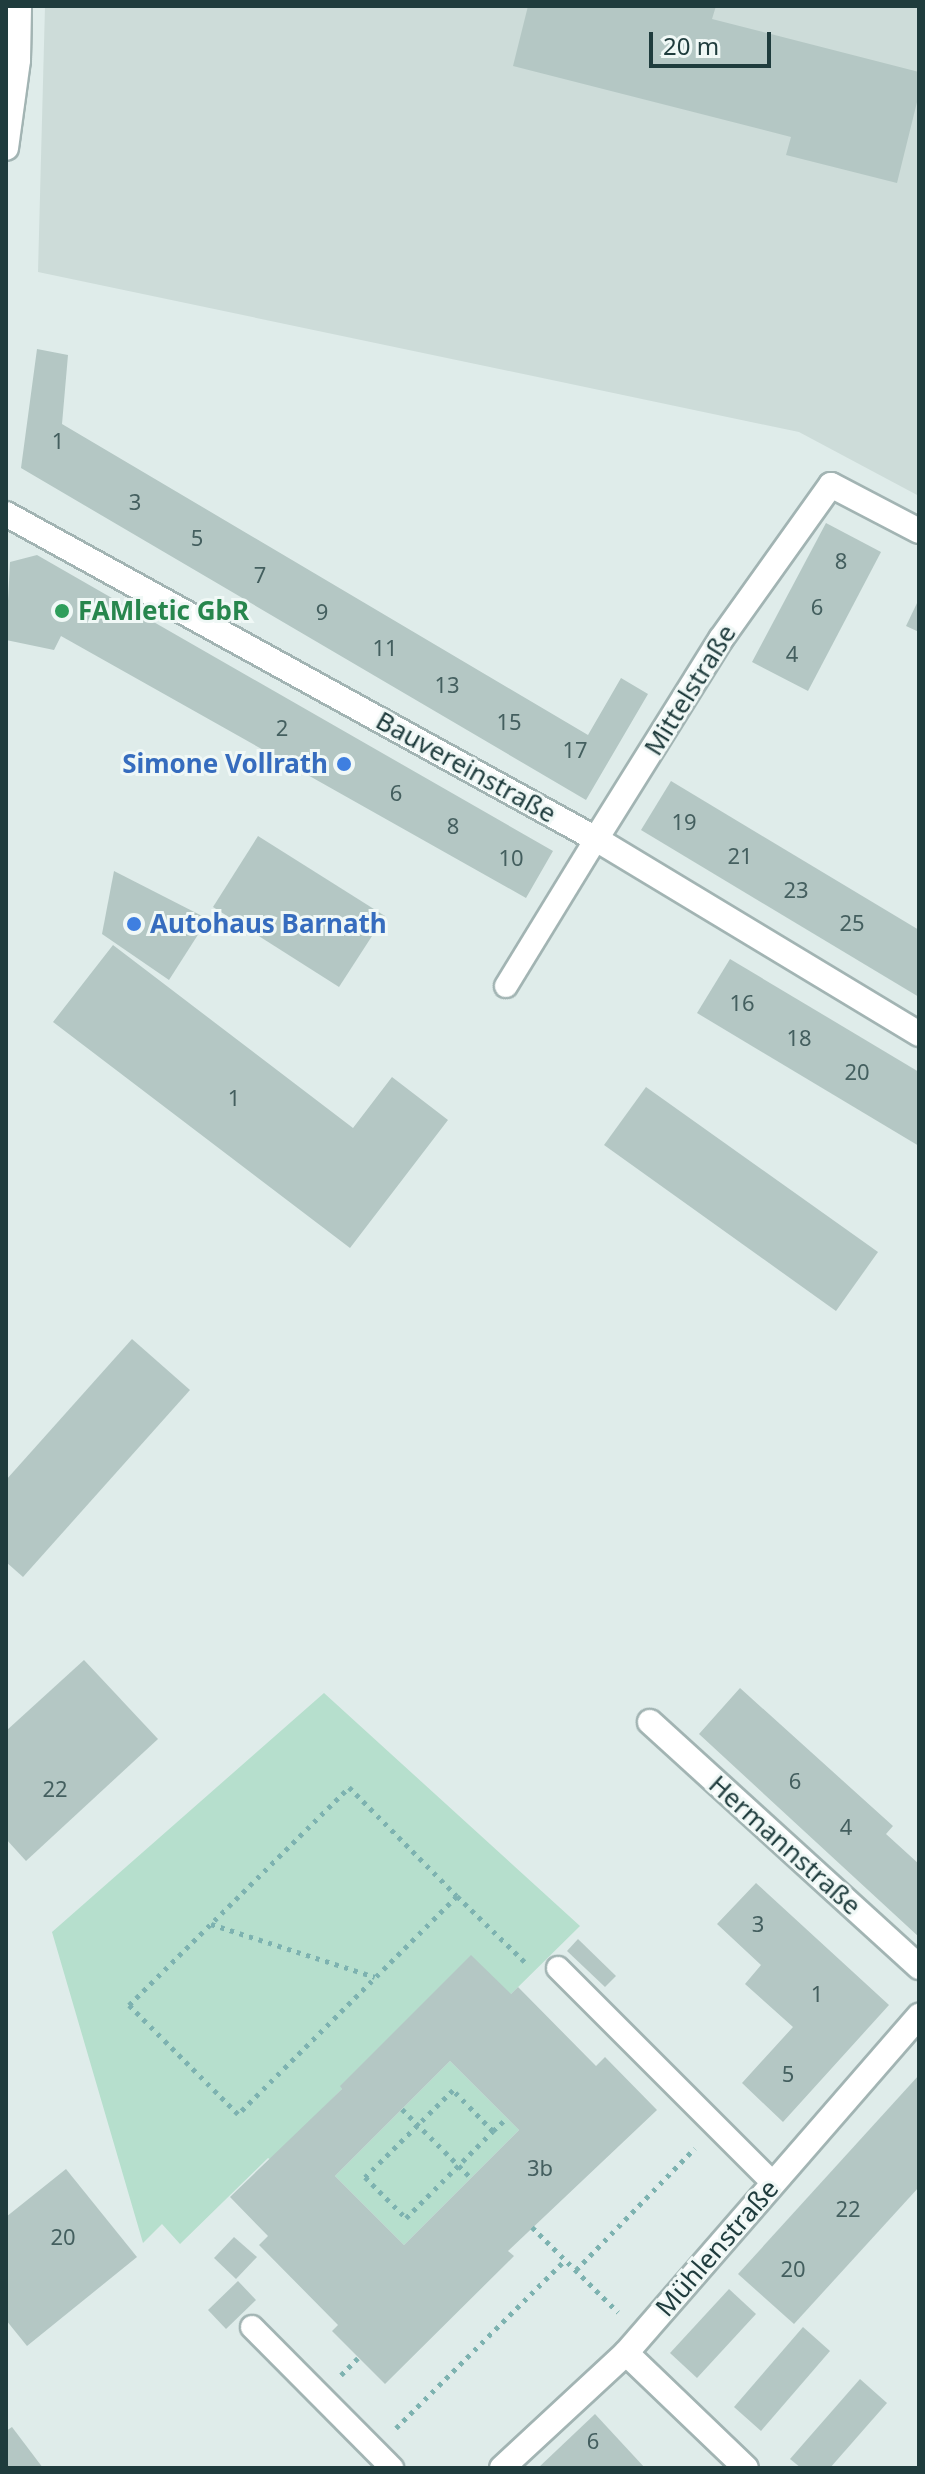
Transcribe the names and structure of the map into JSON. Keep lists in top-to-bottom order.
{
  "streets": {
    "street": [
      "Mittelstraße",
      "Bauvereinstraße",
      "Hermannstraße",
      "Mühlenstraße"
    ]
  },
  "crossings": [
    ["Mittelstraße", "Bauvereinstraße"]
  ],
  "places": ["FAMletic GbR", "Simone Vollrath", "Autohaus Barnath"],
  "house_numbers": [
    "1",
    "3",
    "5",
    "8",
    "7",
    "6",
    "9",
    "11",
    "4",
    "13",
    "15",
    "2",
    "17",
    "6",
    "19",
    "8",
    "21",
    "10",
    "23",
    "25",
    "16",
    "18",
    "20",
    "1",
    "6",
    "22",
    "4",
    "3",
    "1",
    "5",
    "3b",
    "22",
    "20",
    "20",
    "6"
  ],
  "scale_bar": "20 m"
}
